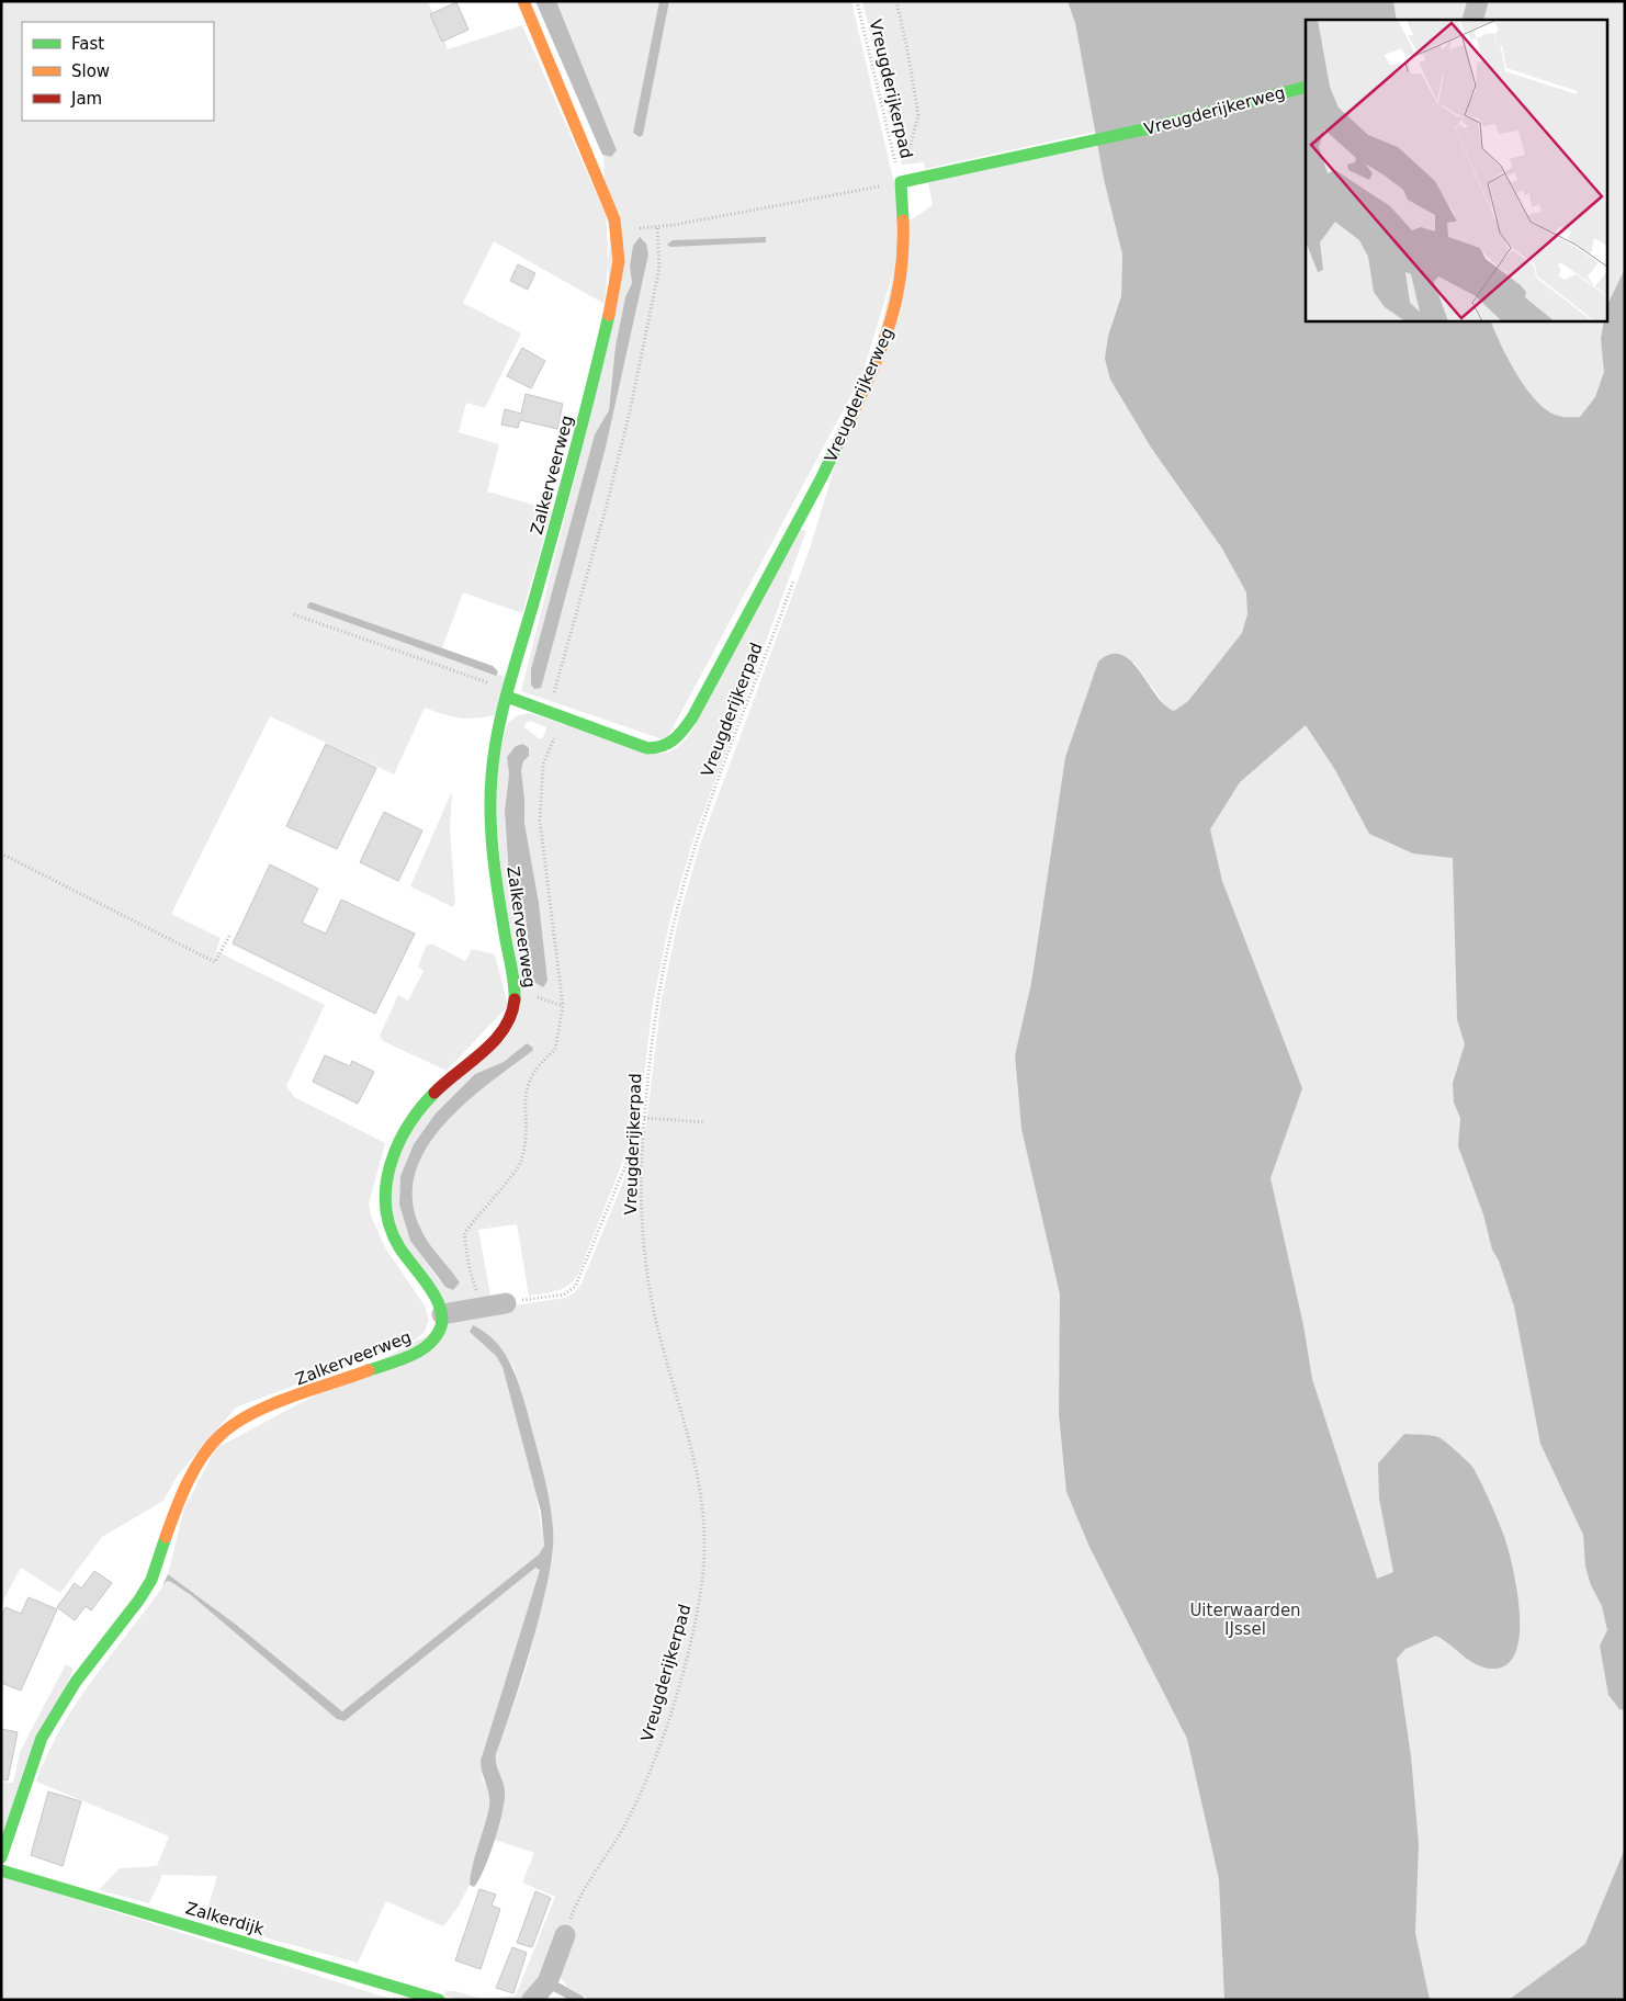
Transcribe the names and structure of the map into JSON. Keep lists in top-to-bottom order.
{
  "streets": {
    "street": ["Vreugderijkerweg", "Zalkerveerweg", "Zalkerdijk"],
    "path": ["Vreugderijkerpad"]
  },
  "crossings": [
    ["Vreugderijkerpad", "Vreugderijkerweg"],
    ["Vreugderijkerweg", "Zalkerveerweg"]
  ],
  "parks": ["Uiterwaarden IJssel"],
  "legend": ["Fast", "Slow", "Jam"]
}
